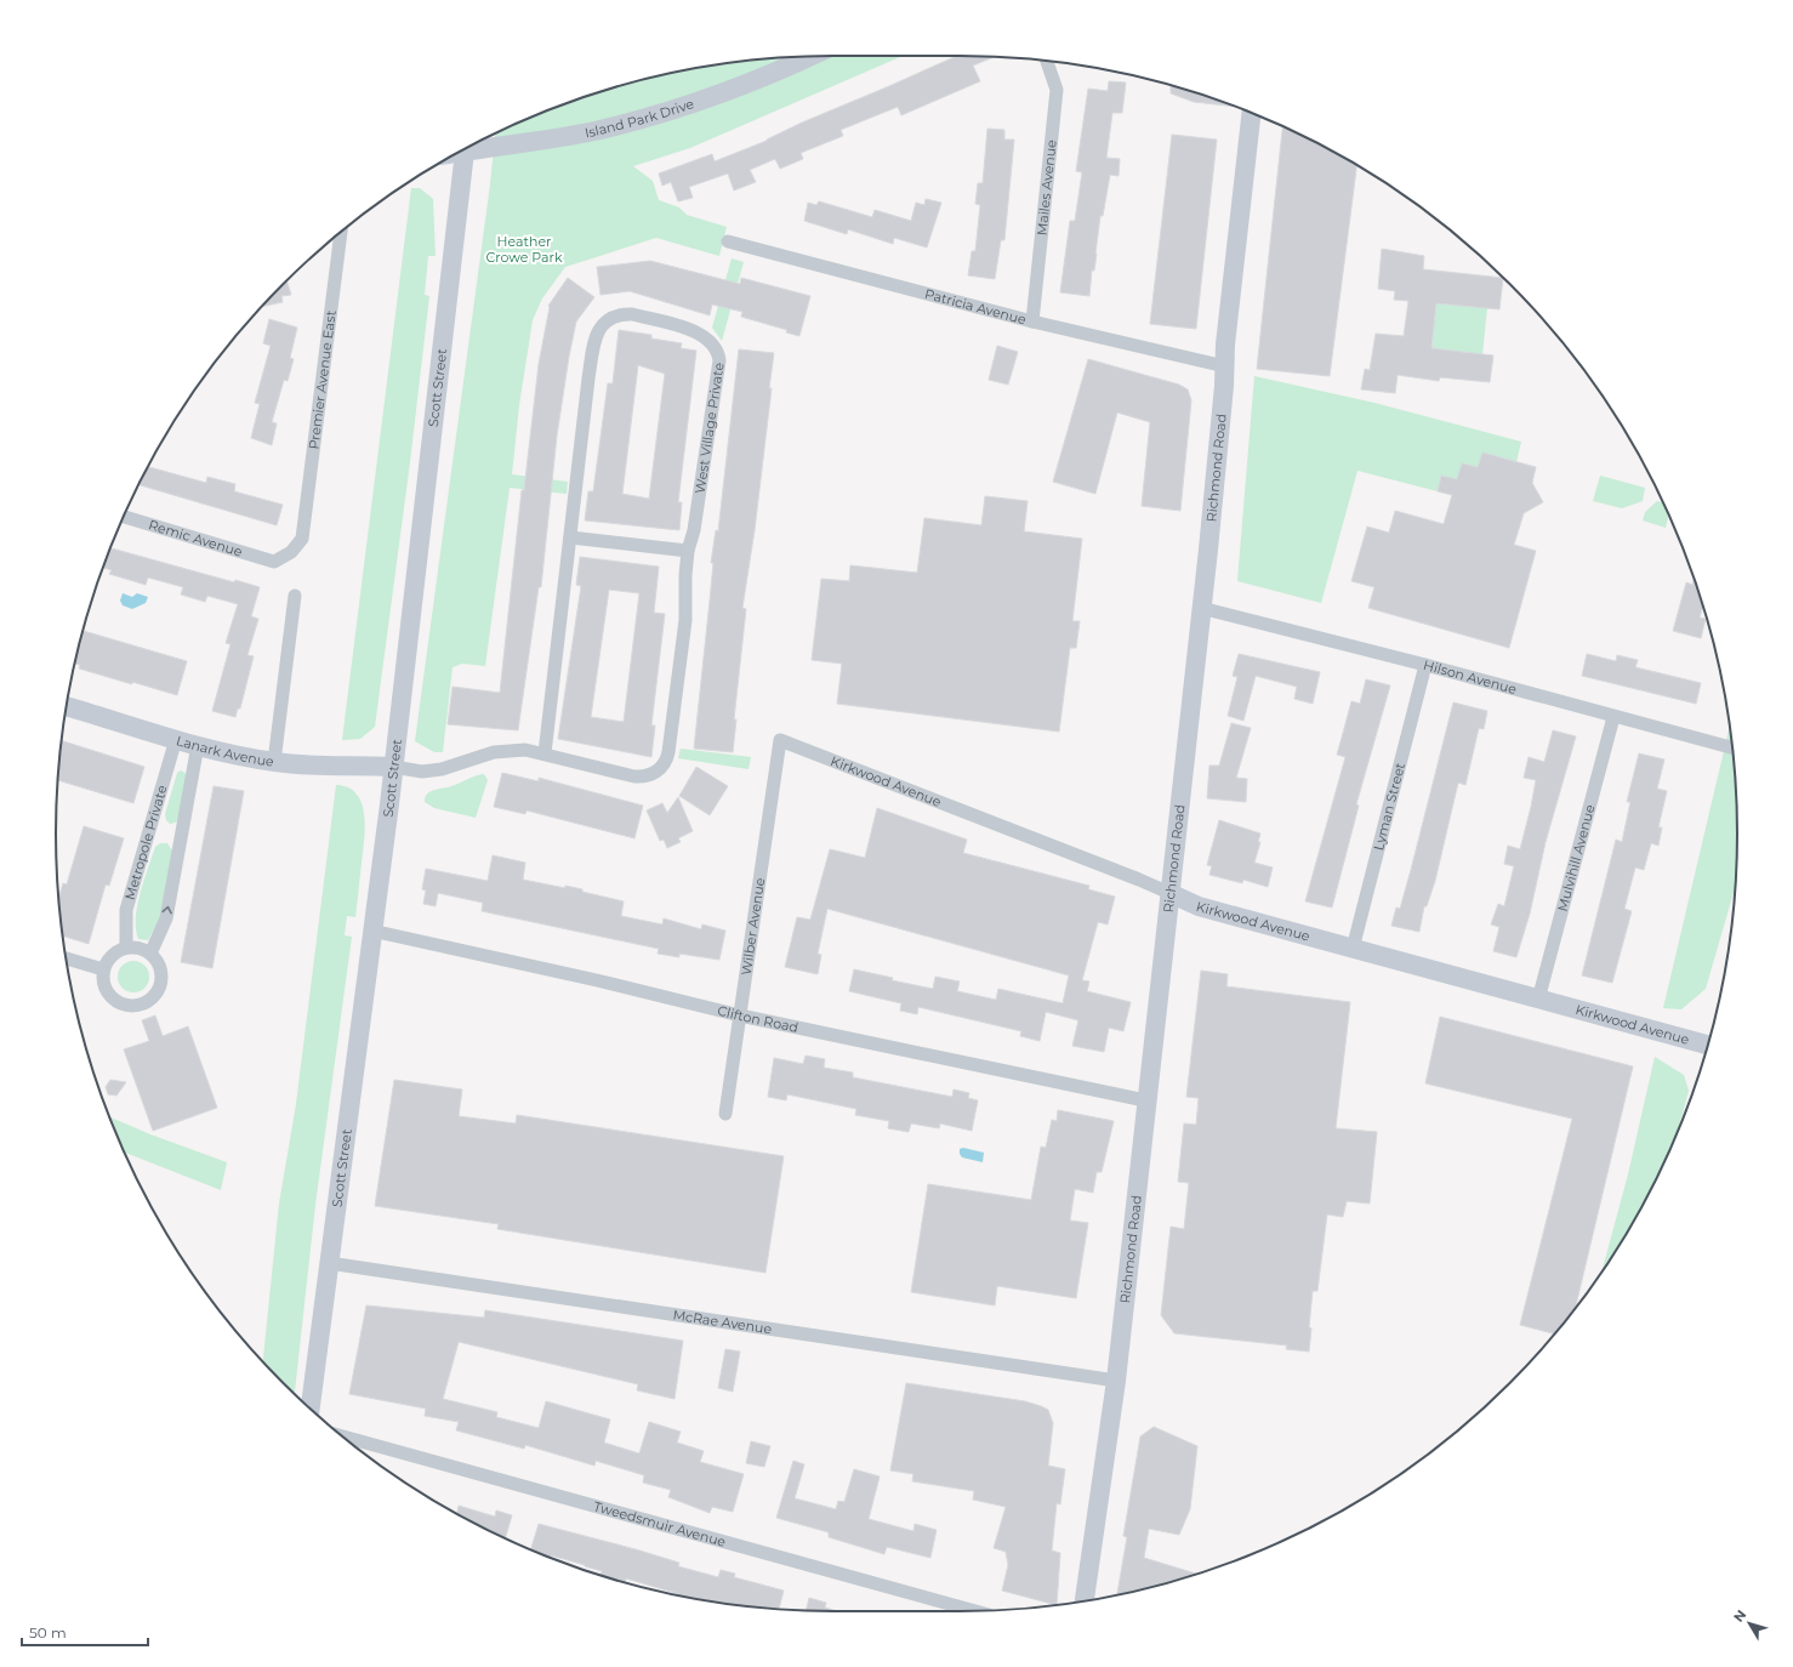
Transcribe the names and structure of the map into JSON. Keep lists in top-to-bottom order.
{
  "streets": {
    "main road": [
      "Island Park Drive",
      "Scott Street",
      "Richmond Road",
      "Lanark Avenue",
      "Kirkwood Avenue"
    ],
    "street": [
      "Mailes Avenue",
      "Patricia Avenue",
      "Premier Avenue East",
      "West Village Private",
      "Remic Avenue",
      "Hilson Avenue",
      "Lyman Street",
      "Metropole Private",
      "Mulvihill Avenue",
      "Wilber Avenue",
      "Clifton Road",
      "McRae Avenue",
      "Tweedsmuir Avenue"
    ]
  },
  "crossings": [
    ["Mailes Avenue", "Patricia Avenue"],
    ["Patricia Avenue", "Richmond Road"],
    ["Premier Avenue East", "Remic Avenue"],
    ["Scott Street", "West Village Private"],
    ["Scott Street", "Lanark Avenue"],
    ["Scott Street", "Clifton Road"],
    ["Scott Street", "McRae Avenue"],
    ["West Village Private", "Lanark Avenue"],
    ["Richmond Road", "Hilson Avenue"],
    ["Richmond Road", "Kirkwood Avenue"],
    ["Richmond Road", "Clifton Road"],
    ["Richmond Road", "McRae Avenue"],
    ["Hilson Avenue", "Lyman Street"],
    ["Hilson Avenue", "Mulvihill Avenue"],
    ["Lanark Avenue", "Metropole Private"],
    ["Kirkwood Avenue", "Lyman Street"],
    ["Kirkwood Avenue", "Mulvihill Avenue"],
    ["Kirkwood Avenue", "Wilber Avenue"],
    ["Wilber Avenue", "Clifton Road"]
  ],
  "parks": ["Heather Crowe Park"],
  "scale_bar": "50 m",
  "north": "top left"
}
